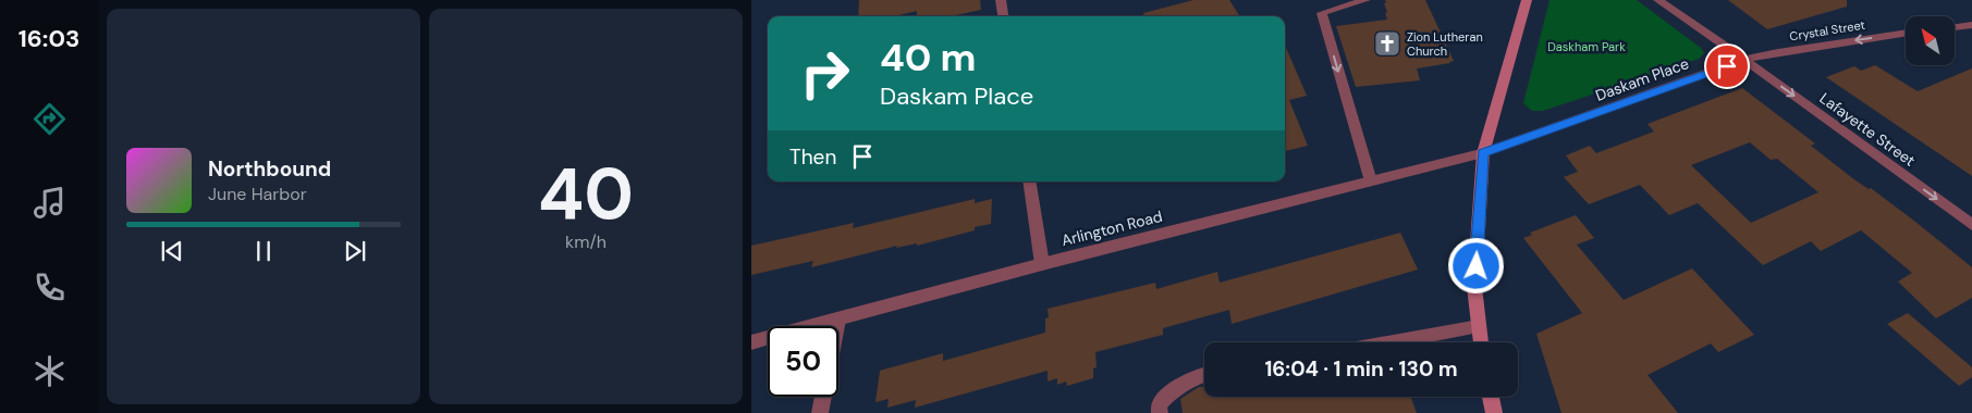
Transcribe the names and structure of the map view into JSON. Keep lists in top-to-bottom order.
{
  "streets": {
    "street": [
      "Crystal Street",
      "Daskam Place",
      "Lafayette Street",
      "Arlington Road"
    ]
  },
  "crossings": [
    ["Crystal Street", "Daskam Place"],
    ["Crystal Street", "Lafayette Street"],
    ["Daskam Place", "Lafayette Street"],
    ["Daskam Place", "Arlington Road"]
  ],
  "one_way": ["Crystal Street", "Lafayette Street"],
  "parks": ["Daskham Park"],
  "places": {
    "church": ["Zion Lutheran Church"]
  },
  "north": "top left",
  "page": {
    "tabs": "16:03",
    "tile": ["40", "km/h"],
    "turn": ["40 m", "Daskam Place"],
    "then": "Then",
    "song": ["Northbound", "June Harbor"],
    "limit": "50",
    "trip": "16:04 · 1 min · 130 m"
  }
}
